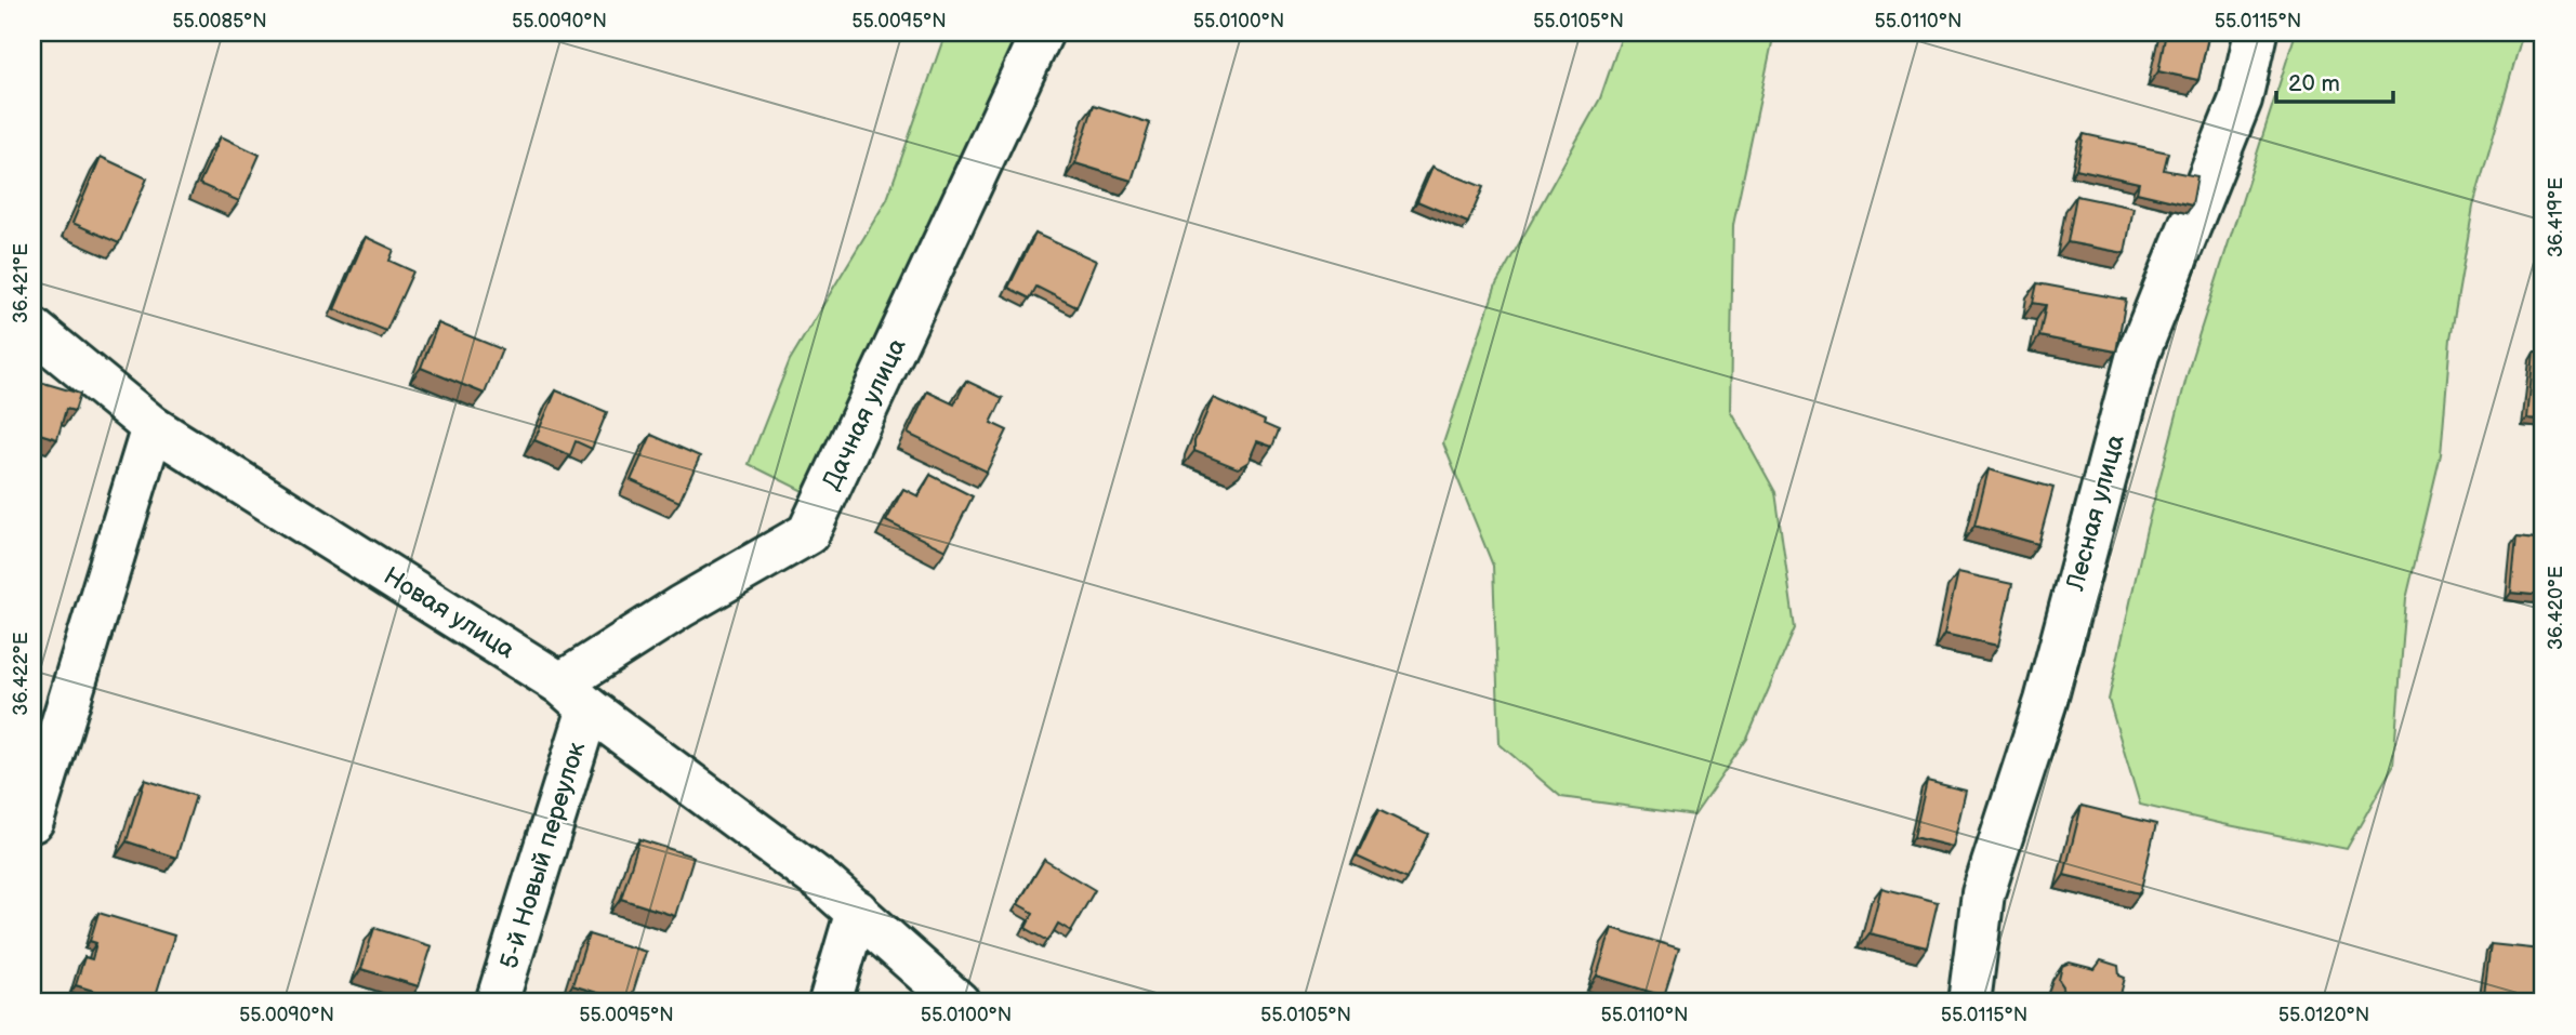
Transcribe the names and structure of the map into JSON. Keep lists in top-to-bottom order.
{
  "streets": {
    "street": [
      "Дачная улица",
      "Лесная улица",
      "Новая улица",
      "5-й Новый переулок"
    ]
  },
  "crossings": [
    ["Дачная улица", "Новая улица"],
    ["Дачная улица", "5-й Новый переулок"],
    ["Новая улица", "5-й Новый переулок"]
  ],
  "scale_bar": "20 m",
  "coordinates": [
    "55.0085°N",
    "55.0090°N",
    "55.0095°N",
    "55.0100°N",
    "55.0105°N",
    "55.0110°N",
    "55.0115°N",
    "36.419°E",
    "36.421°E",
    "36.420°E",
    "36.422°E",
    "55.0120°N"
  ]
}
